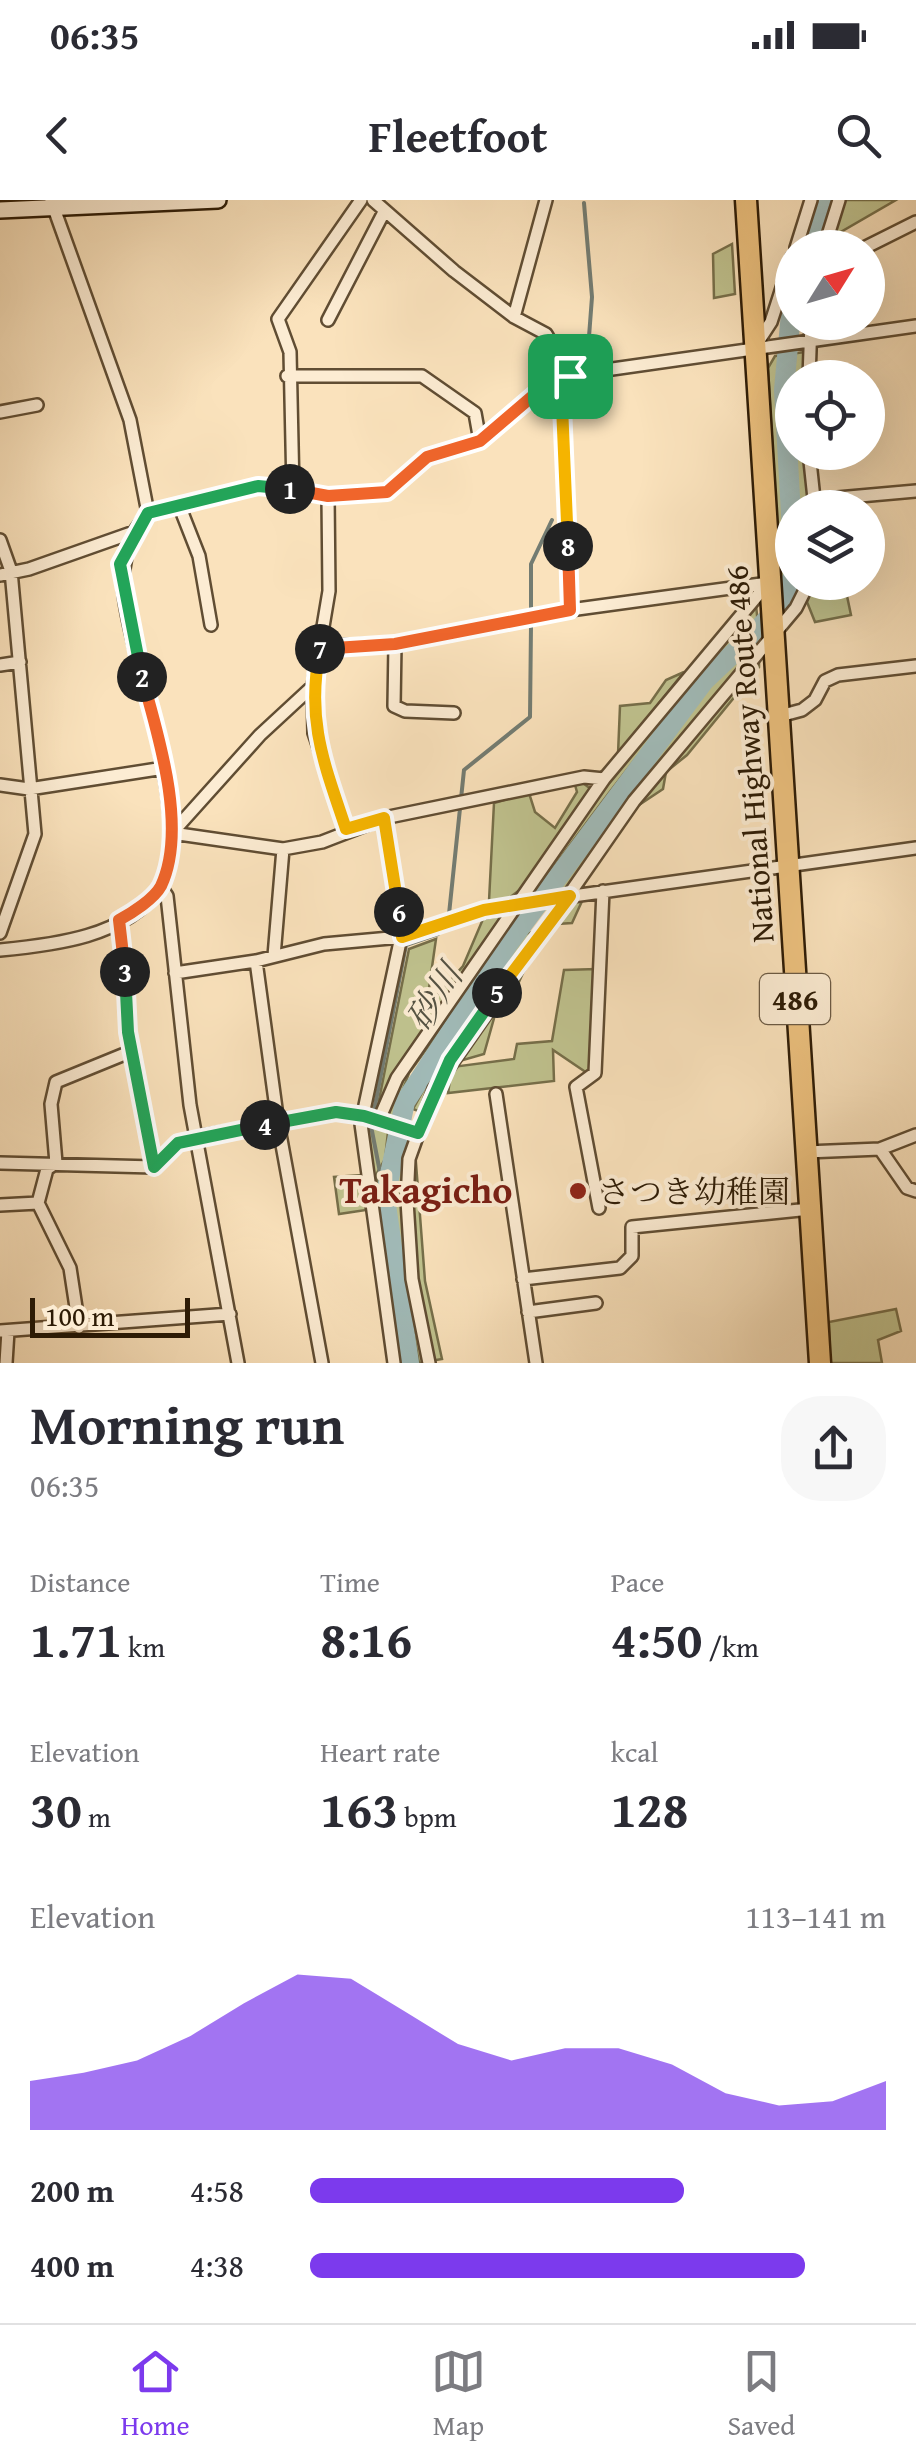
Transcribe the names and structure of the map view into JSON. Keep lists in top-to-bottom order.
{
  "streets": {
    "highway": ["National Highway Route 486", "486"]
  },
  "districts": ["Takagicho"],
  "water": ["砂川"],
  "places": ["さつき幼稚園"],
  "scale_bar": "100 m",
  "north": "top right",
  "page": {
    "status": "06:35",
    "header": "Fleetfoot",
    "pins": [
      "1",
      "8",
      "7",
      "2",
      "6",
      "3",
      "5",
      "4"
    ],
    "scale": "100 m",
    "heading": ["Morning run", "06:35"],
    "stats": [
      ["Distance", "1.71 km"],
      ["Time", "8:16"],
      ["Pace", "4:50 /km"],
      ["Elevation", "30 m"],
      ["Heart rate", "163 bpm"],
      ["kcal", "128"]
    ],
    "chart": ["Elevation", "113–141 m"],
    "list": [
      {
        "name": "200 m",
        "note": "4:58"
      },
      {
        "name": "400 m",
        "note": "4:38"
      }
    ],
    "tabs": ["Home", "Map", "Saved"]
  }
}
